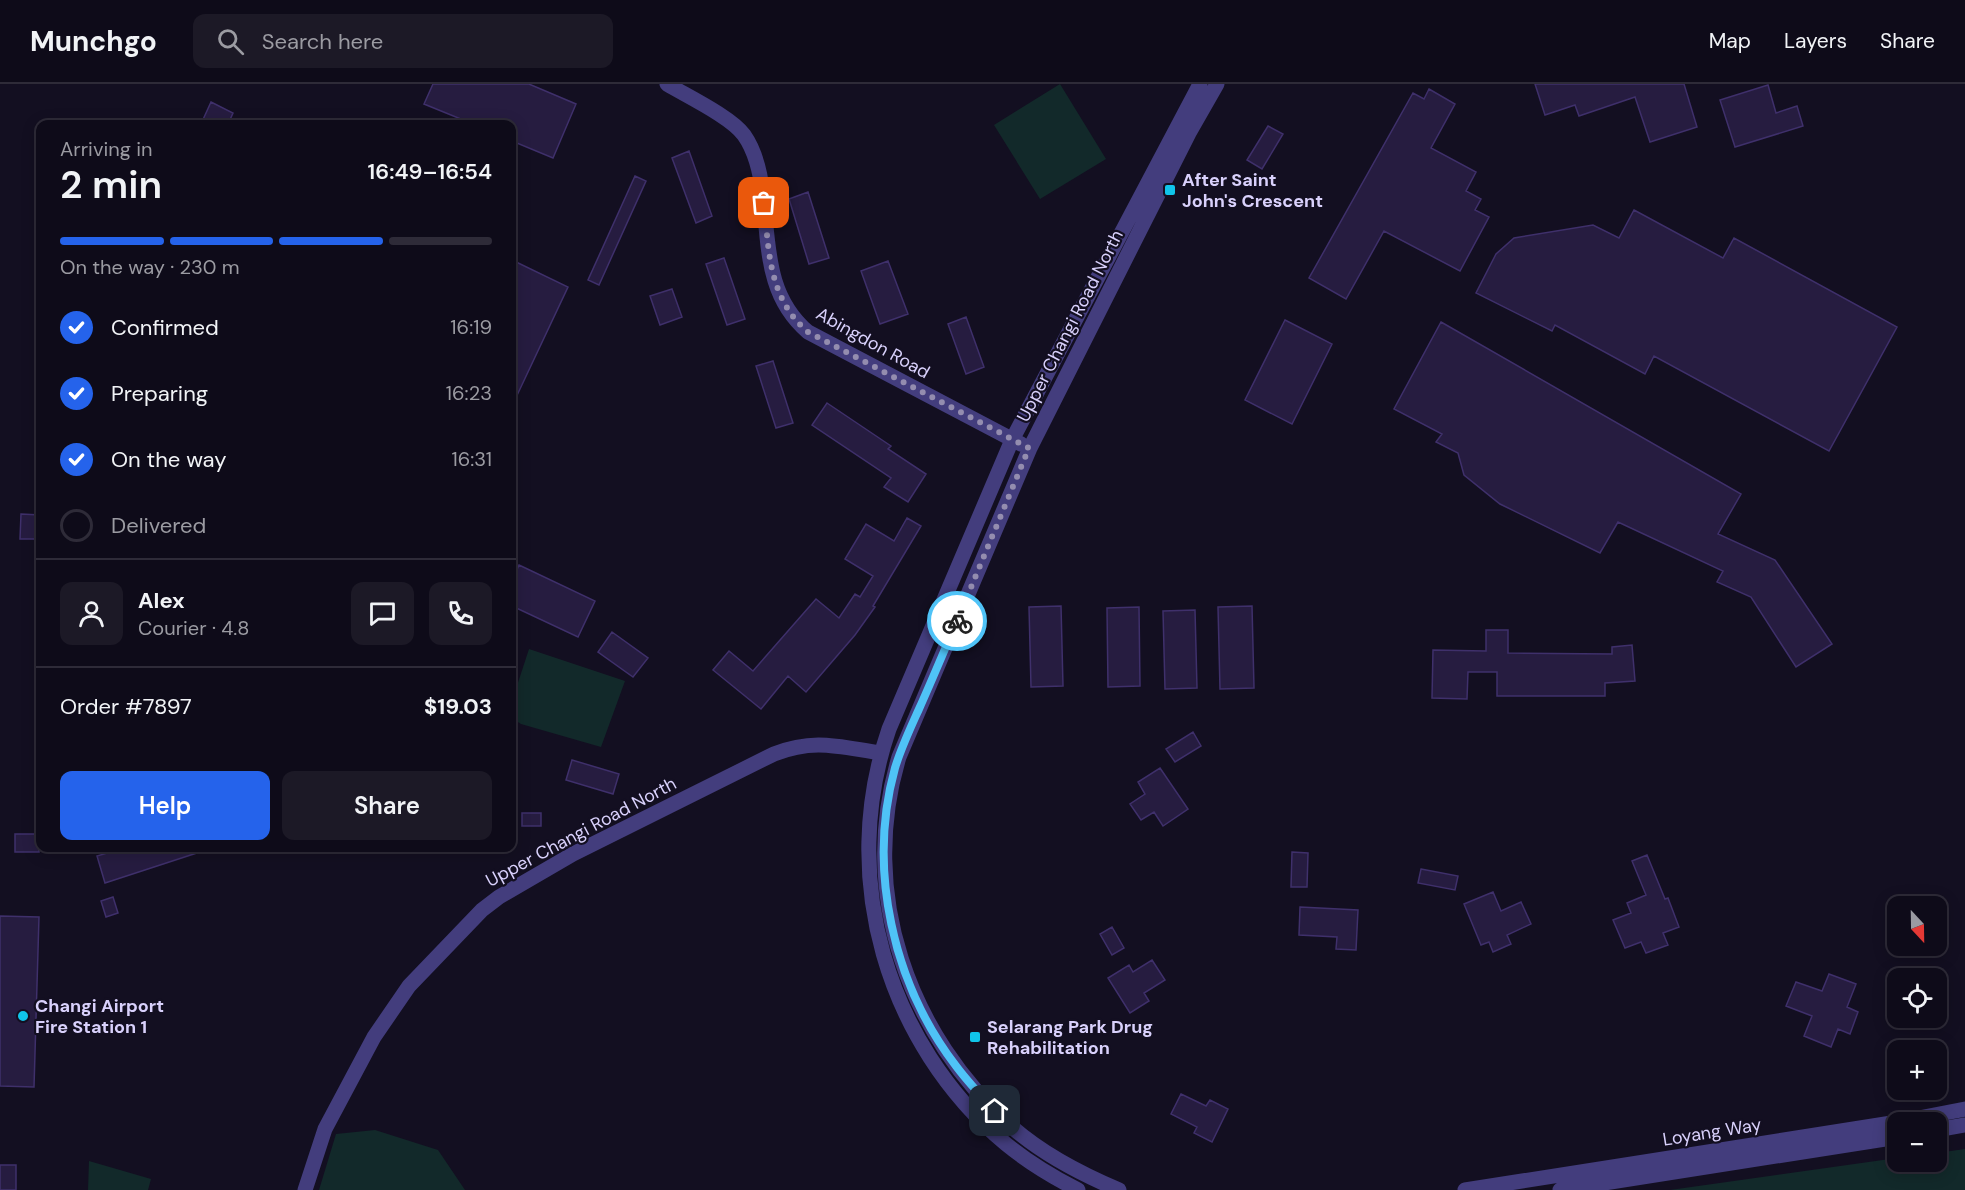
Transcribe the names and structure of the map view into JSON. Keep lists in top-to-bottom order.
{
  "streets": {
    "street": ["Upper Changi Road North", "Abingdon Road", "Loyang Way"]
  },
  "crossings": [
    ["Upper Changi Road North", "Abingdon Road"]
  ],
  "places": {
    "transit": ["After Saint John's Crescent", "Selarang Park Drug Rehabilitation"],
    "other": ["Changi Airport Fire Station 1"]
  },
  "north": "bottom",
  "page": {
    "header": "Munchgo",
    "search": "Search here",
    "nav": ["Map", "Layers", "Share"],
    "heading": ["2 min", "Arriving in", "16:49–16:54"],
    "panel": [
      "Alex",
      "Courier · 4.8",
      "Order #7897",
      "$19.03"
    ],
    "bar": "On the way · 230 m",
    "list": [
      ["Confirmed", "16:19"],
      ["Preparing", "16:23"],
      ["On the way", "16:31"],
      "Delivered"
    ],
    "buttons": ["Help", "Share"],
    "map_buttons": ["+", "−"]
  }
}
